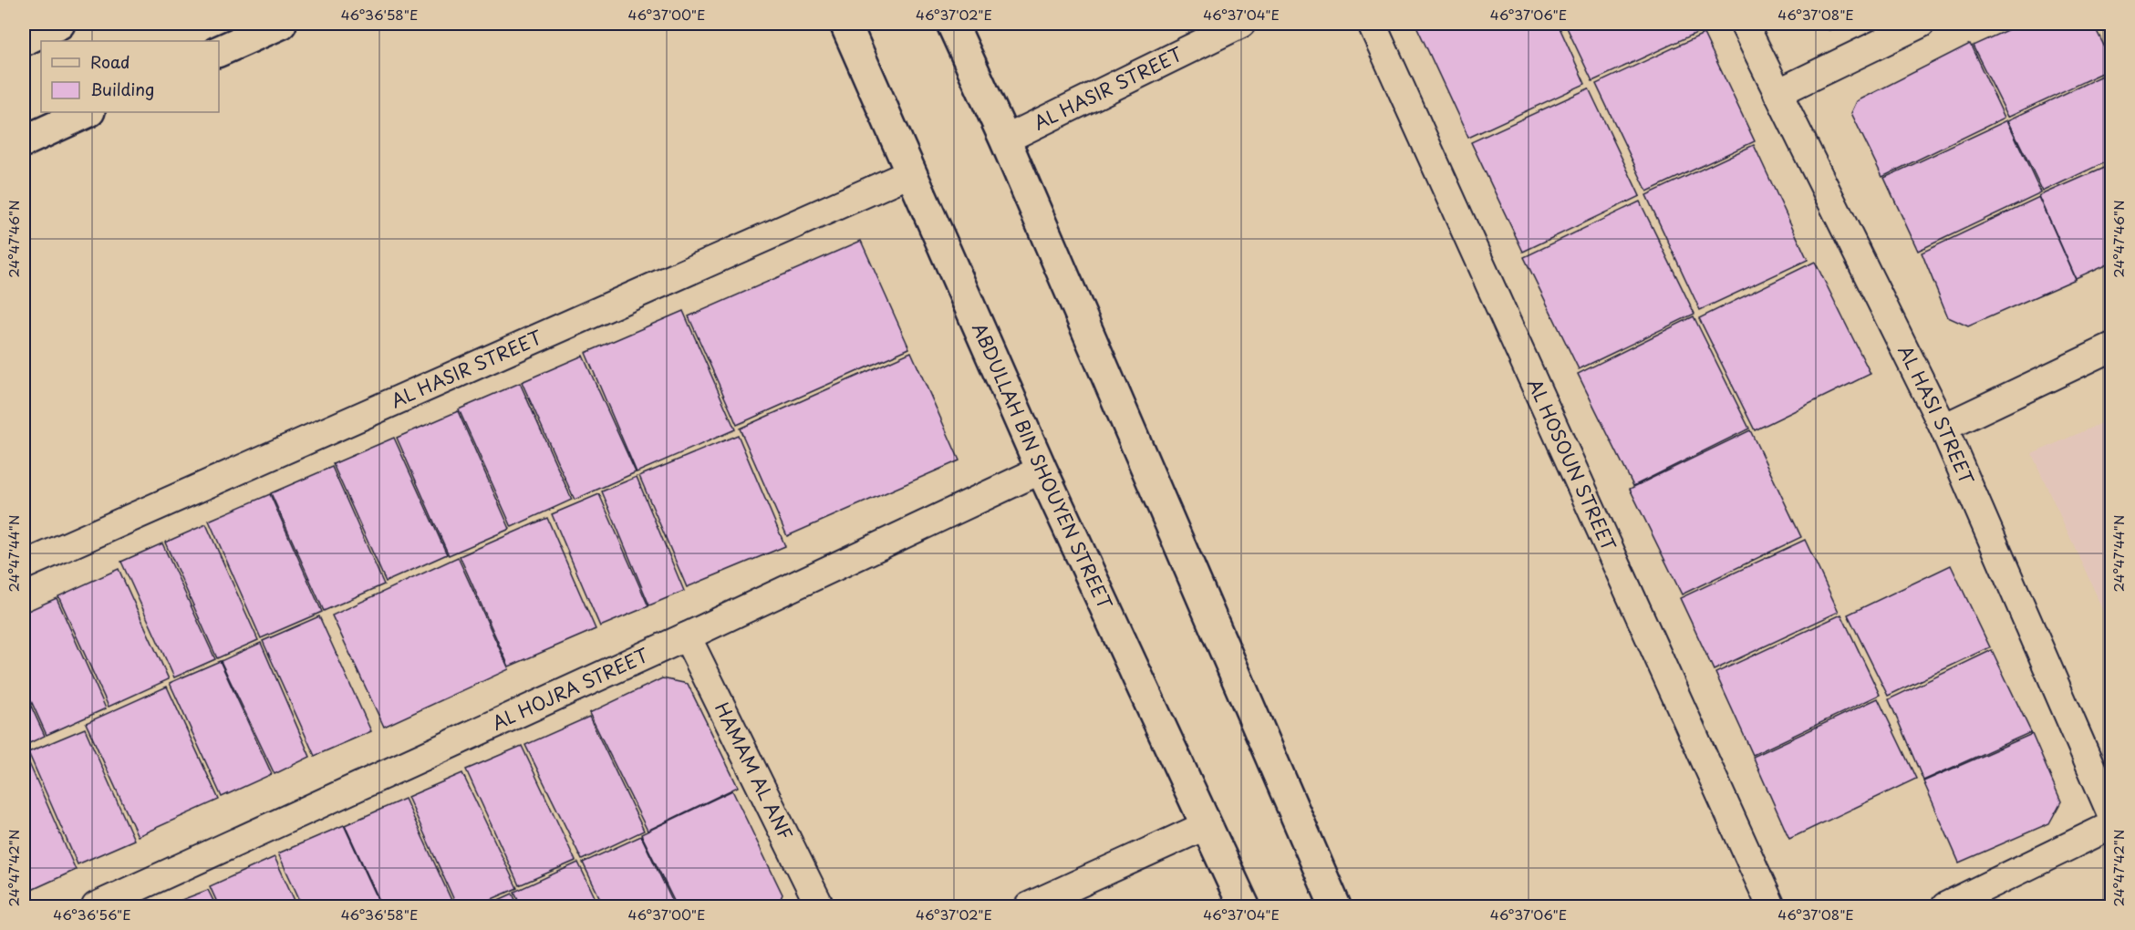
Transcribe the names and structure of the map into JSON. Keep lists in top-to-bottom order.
{
  "streets": {
    "street": [
      "AL HASIR STREET",
      "AL HASI STREET",
      "AL HOSOUN STREET",
      "ABDULLAH BIN SHOUYEN STREET",
      "AL HOJRA STREET",
      "HAMAM AL ANF"
    ]
  },
  "crossings": [
    ["AL HASIR STREET", "ABDULLAH BIN SHOUYEN STREET"],
    ["ABDULLAH BIN SHOUYEN STREET", "AL HOJRA STREET"],
    ["AL HOJRA STREET", "HAMAM AL ANF"]
  ],
  "legend": ["Road", "Building"],
  "coordinates": [
    "46°36'58\"E",
    "46°37'00\"E",
    "46°37'02\"E",
    "46°37'04\"E",
    "46°37'06\"E",
    "46°37'08\"E",
    "24°47'46\"N",
    "24°47'44\"N",
    "24°47'42\"N",
    "46°36'56\"E"
  ]
}
